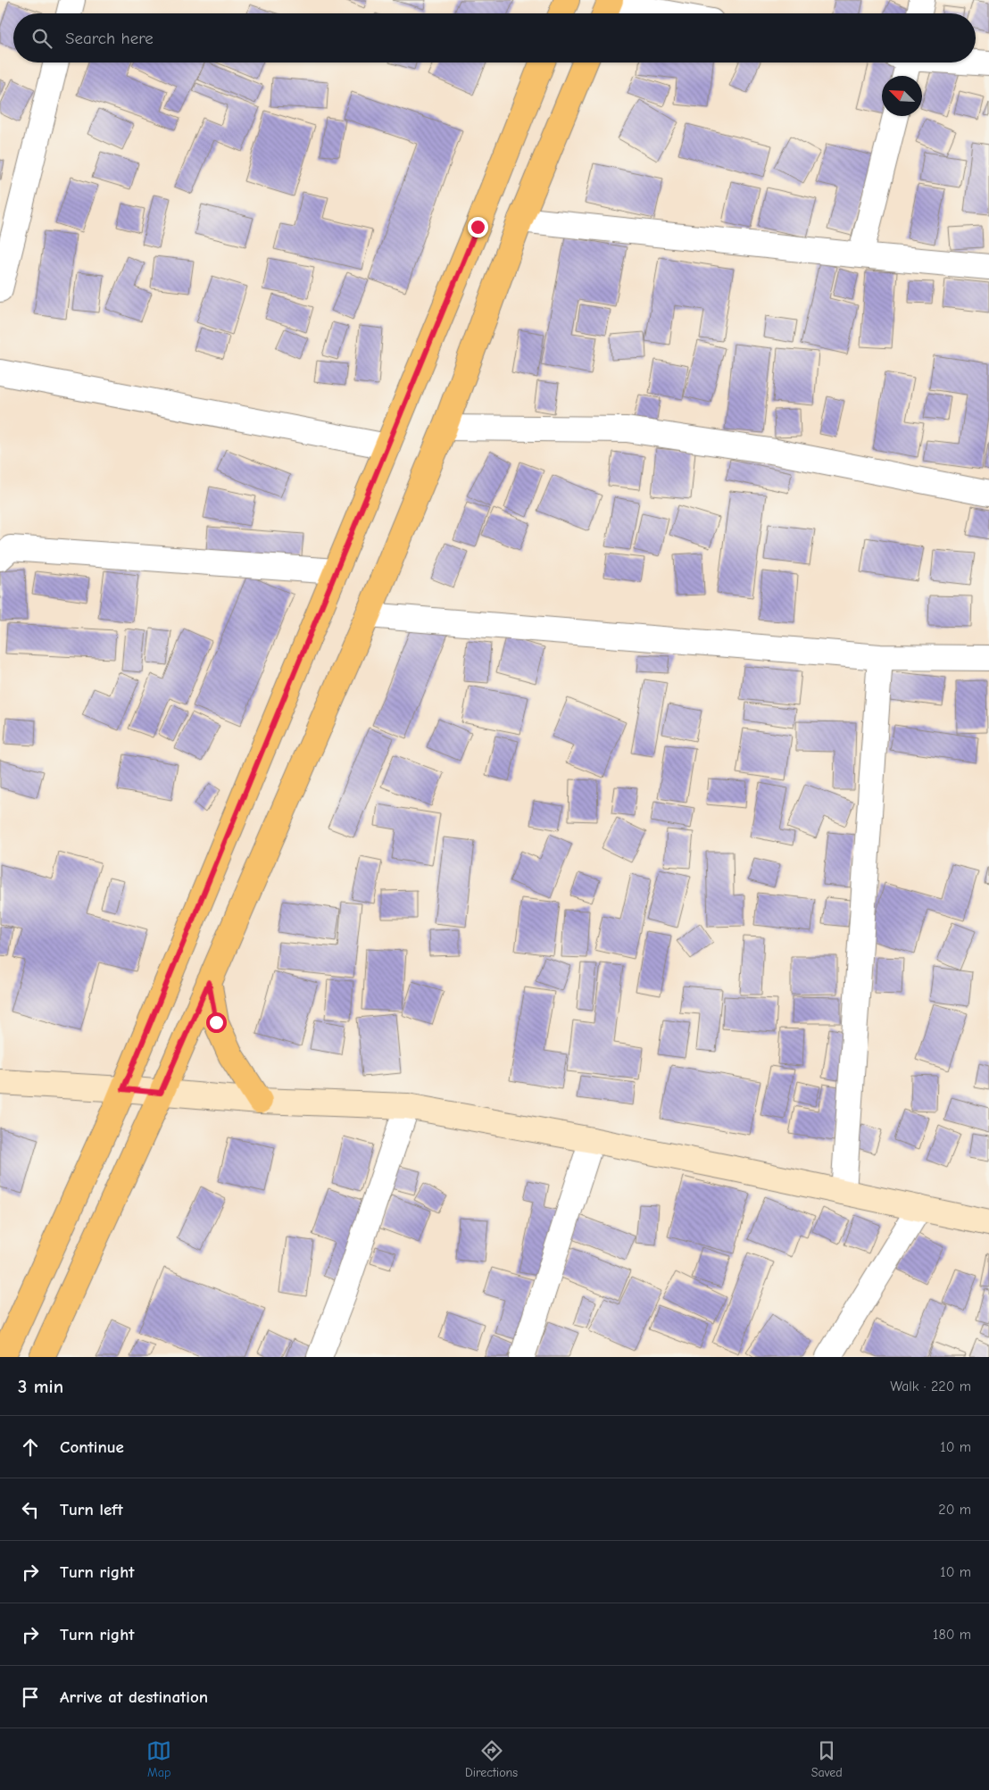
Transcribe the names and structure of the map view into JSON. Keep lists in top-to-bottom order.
{
  "north": "top left",
  "page": {
    "search": "Search here",
    "heading": ["3 min", "Walk · 220 m"],
    "list": [
      ["Continue", "10 m"],
      ["Turn left", "20 m"],
      ["Turn right", "10 m"],
      ["Turn right", "180 m"],
      "Arrive at destination"
    ],
    "nav": ["Map", "Directions", "Saved"]
  }
}
